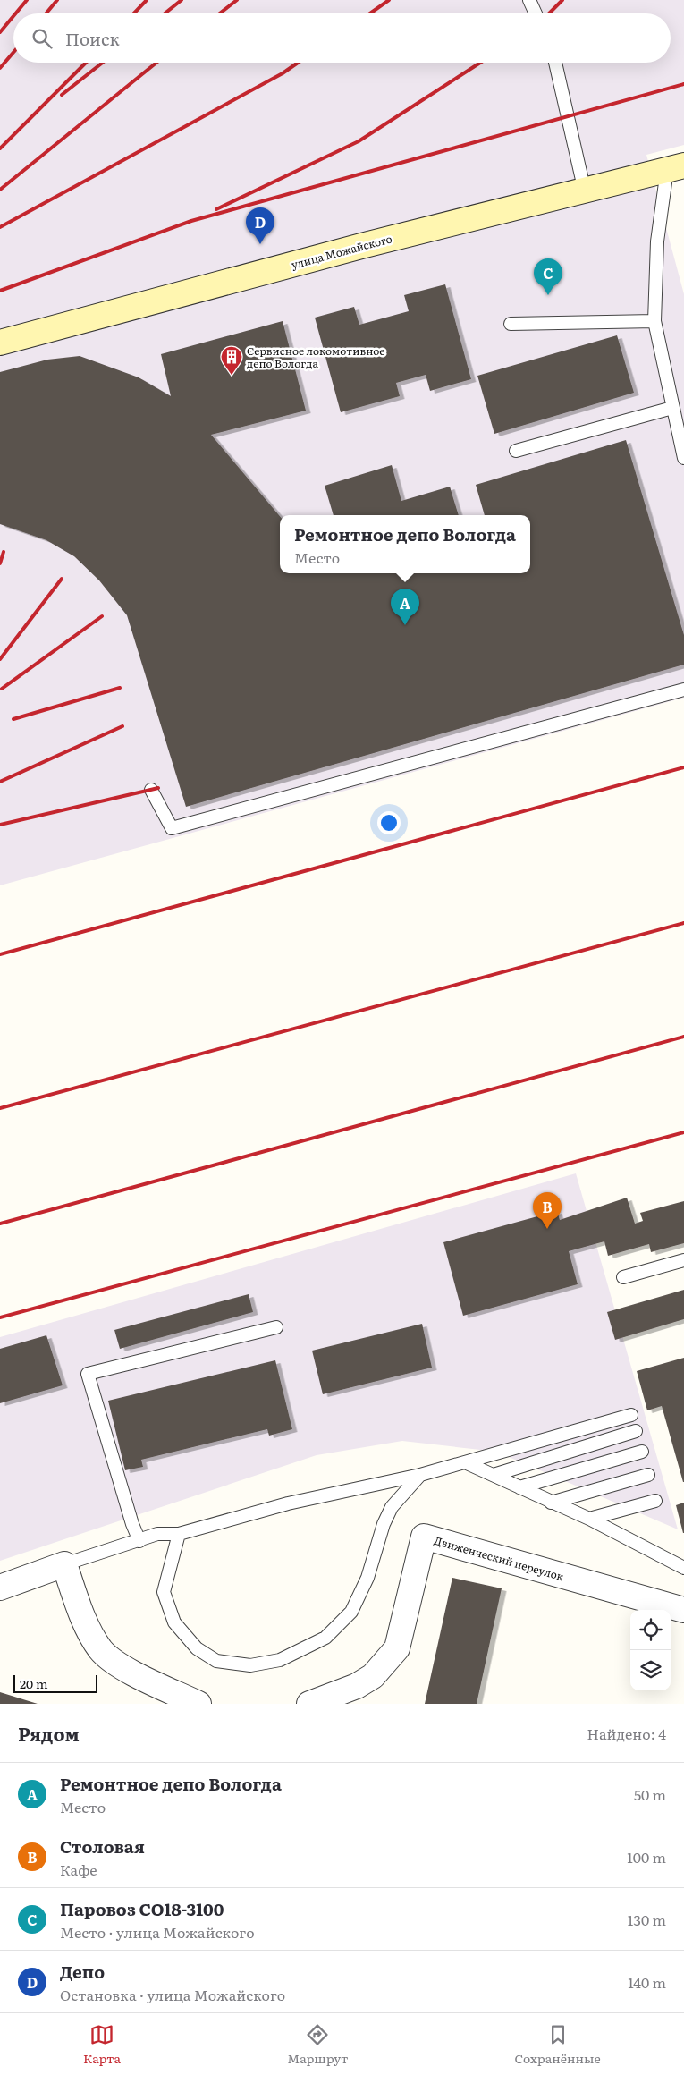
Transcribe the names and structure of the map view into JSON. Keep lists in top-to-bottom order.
{
  "streets": {
    "main road": ["улица Можайского"],
    "street": ["Движенческий переулок"]
  },
  "places": {
    "building": ["Сервисное локомотивное депо Вологда"]
  },
  "scale_bar": "20 m",
  "page": {
    "search": "Поиск",
    "pins": [
      "D",
      "C",
      "A",
      "B"
    ],
    "popup": ["Ремонтное депо Вологда", "Место"],
    "scale": "20 m",
    "heading": ["Рядом", "Найдено: 4"],
    "list": [
      {
        "mark": "A",
        "name": "Ремонтное депо Вологда",
        "note": "Место",
        "value": "50 m"
      },
      {
        "mark": "B",
        "name": "Столовая",
        "note": "Кафе",
        "value": "100 m"
      },
      {
        "mark": "C",
        "name": "Паровоз СО18-3100",
        "note": "Место · улица Можайского",
        "value": "130 m"
      },
      {
        "mark": "D",
        "name": "Депо",
        "note": "Остановка · улица Можайского",
        "value": "140 m"
      }
    ],
    "nav": ["Карта", "Маршрут", "Сохранённые"]
  }
}
